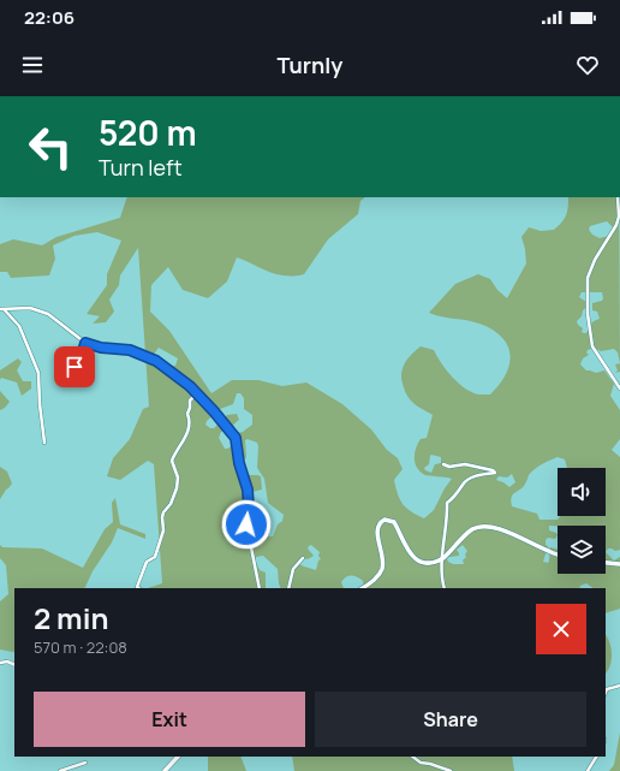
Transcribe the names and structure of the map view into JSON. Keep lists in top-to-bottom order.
{
  "page": {
    "status": "22:06",
    "header": "Turnly",
    "turn": ["520 m", "Turn left"],
    "heading": ["2 min", "570 m · 22:08"],
    "buttons": ["Exit", "Share"]
  }
}
